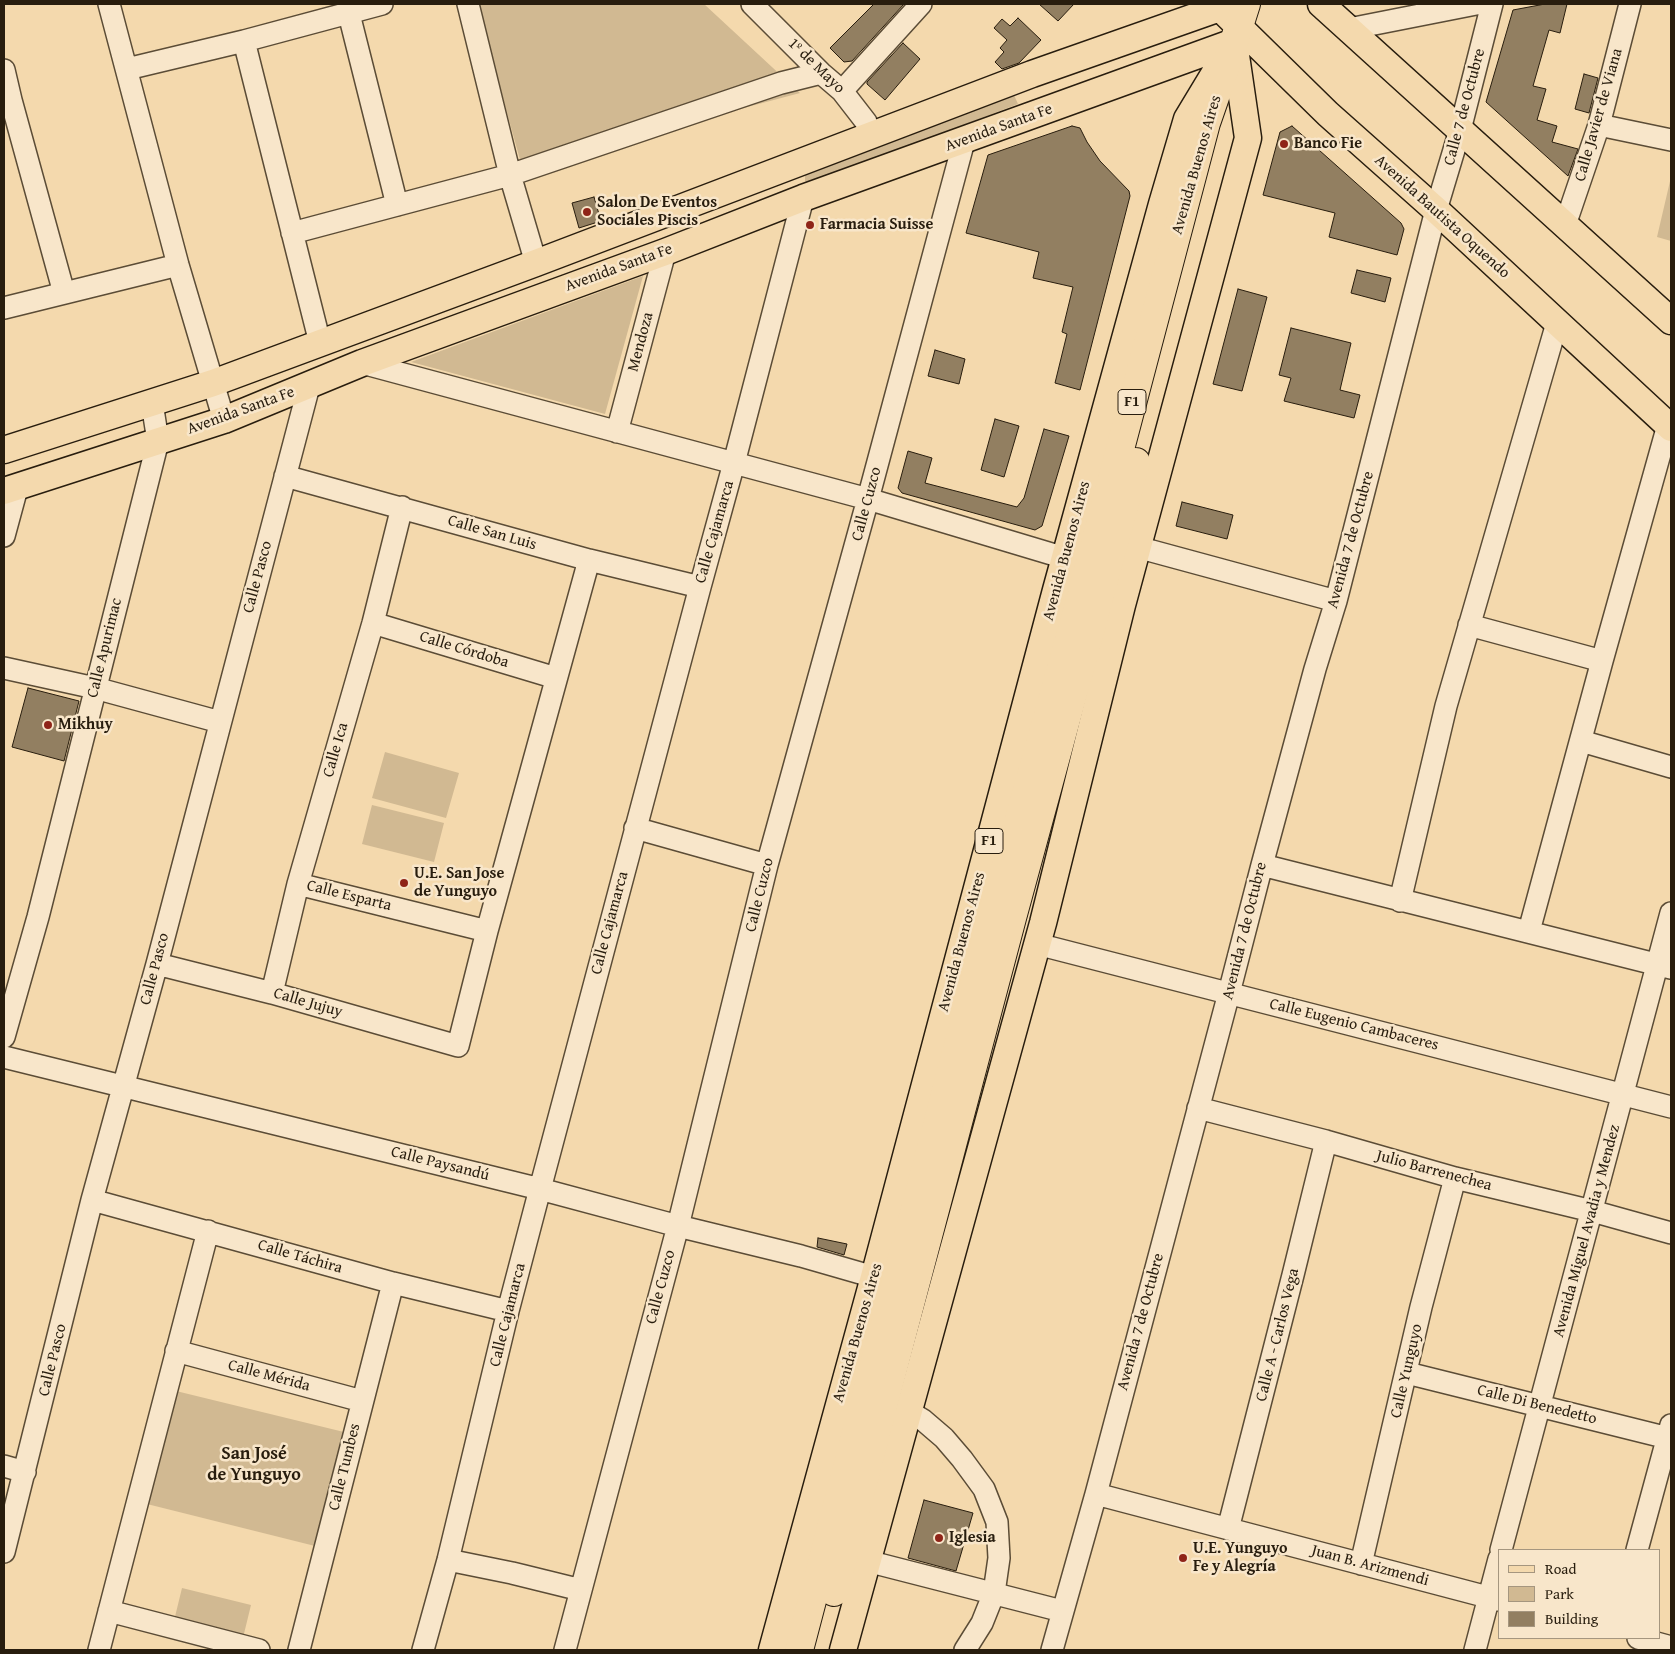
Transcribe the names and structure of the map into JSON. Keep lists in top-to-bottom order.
{
  "streets": {
    "highway": ["Avenida Buenos Aires", "F1"],
    "main road": ["Avenida Santa Fe", "Avenida Bautista Oquendo"],
    "street": [
      "1º de Mayo",
      "Calle 7 de Octubre",
      "Calle Javier de Viana",
      "Mendoza",
      "Calle Cuzco",
      "Calle Cajamarca",
      "Calle San Luis",
      "Avenida 7 de Octubre",
      "Calle Pasco",
      "Calle Apurimac",
      "Calle Córdoba",
      "Calle Ica",
      "Calle Esparta",
      "Calle Jujuy",
      "Calle Eugenio Cambaceres",
      "Calle Paysandú",
      "Julio Barrenechea",
      "Avenida Miguel Avadia y Mendez",
      "Calle Táchira",
      "Calle A - Carlos Vega",
      "Calle Yunguyo",
      "Calle Mérida",
      "Calle Di Benedetto",
      "Calle Tumbes",
      "Juan B. Arizmendi"
    ]
  },
  "crossings": [
    ["1º de Mayo", "Avenida Santa Fe"],
    ["Calle 7 de Octubre", "Avenida Bautista Oquendo"],
    ["Calle 7 de Octubre", "Avenida 7 de Octubre"],
    ["Avenida Santa Fe", "Avenida Buenos Aires"],
    ["Avenida Santa Fe", "Avenida Bautista Oquendo"],
    ["Avenida Santa Fe", "Mendoza"],
    ["Avenida Santa Fe", "Calle Cuzco"],
    ["Avenida Santa Fe", "Calle Cajamarca"],
    ["Avenida Santa Fe", "Calle Pasco"],
    ["Avenida Santa Fe", "Calle Apurimac"],
    ["Avenida Buenos Aires", "Avenida Bautista Oquendo"],
    ["Avenida Buenos Aires", "Calle Eugenio Cambaceres"],
    ["Avenida Buenos Aires", "Calle Paysandú"],
    ["Avenida Bautista Oquendo", "Avenida 7 de Octubre"],
    ["Calle Cuzco", "Calle Paysandú"],
    ["Calle Cajamarca", "Calle San Luis"],
    ["Calle Cajamarca", "Calle Paysandú"],
    ["Calle Cajamarca", "Calle Táchira"],
    ["Calle San Luis", "Calle Pasco"],
    ["Calle San Luis", "Calle Ica"],
    ["Avenida 7 de Octubre", "Calle Eugenio Cambaceres"],
    ["Avenida 7 de Octubre", "Julio Barrenechea"],
    ["Avenida 7 de Octubre", "Juan B. Arizmendi"],
    ["Calle Pasco", "Calle Jujuy"],
    ["Calle Pasco", "Calle Paysandú"],
    ["Calle Pasco", "Calle Táchira"],
    ["Calle Córdoba", "Calle Ica"],
    ["Calle Ica", "Calle Esparta"],
    ["Calle Ica", "Calle Jujuy"],
    ["Calle Esparta", "Calle Jujuy"],
    ["Calle Eugenio Cambaceres", "Avenida Miguel Avadia y Mendez"],
    ["Julio Barrenechea", "Avenida Miguel Avadia y Mendez"],
    ["Julio Barrenechea", "Calle A - Carlos Vega"],
    ["Julio Barrenechea", "Calle Yunguyo"],
    ["Avenida Miguel Avadia y Mendez", "Calle Di Benedetto"],
    ["Calle Táchira", "Calle Tumbes"],
    ["Calle A - Carlos Vega", "Juan B. Arizmendi"],
    ["Calle Yunguyo", "Calle Di Benedetto"],
    ["Calle Yunguyo", "Juan B. Arizmendi"],
    ["Calle Mérida", "Calle Tumbes"]
  ],
  "districts": ["San José de Yunguyo"],
  "places": [
    "Banco Fie",
    "Salon De Eventos Sociales Piscis",
    "Farmacia Suisse",
    "Mikhuy",
    "U.E. San Jose de Yunguyo",
    "Iglesia",
    "U.E. Yunguyo Fe y Alegría"
  ],
  "legend": ["Road", "Park", "Building"]
}
